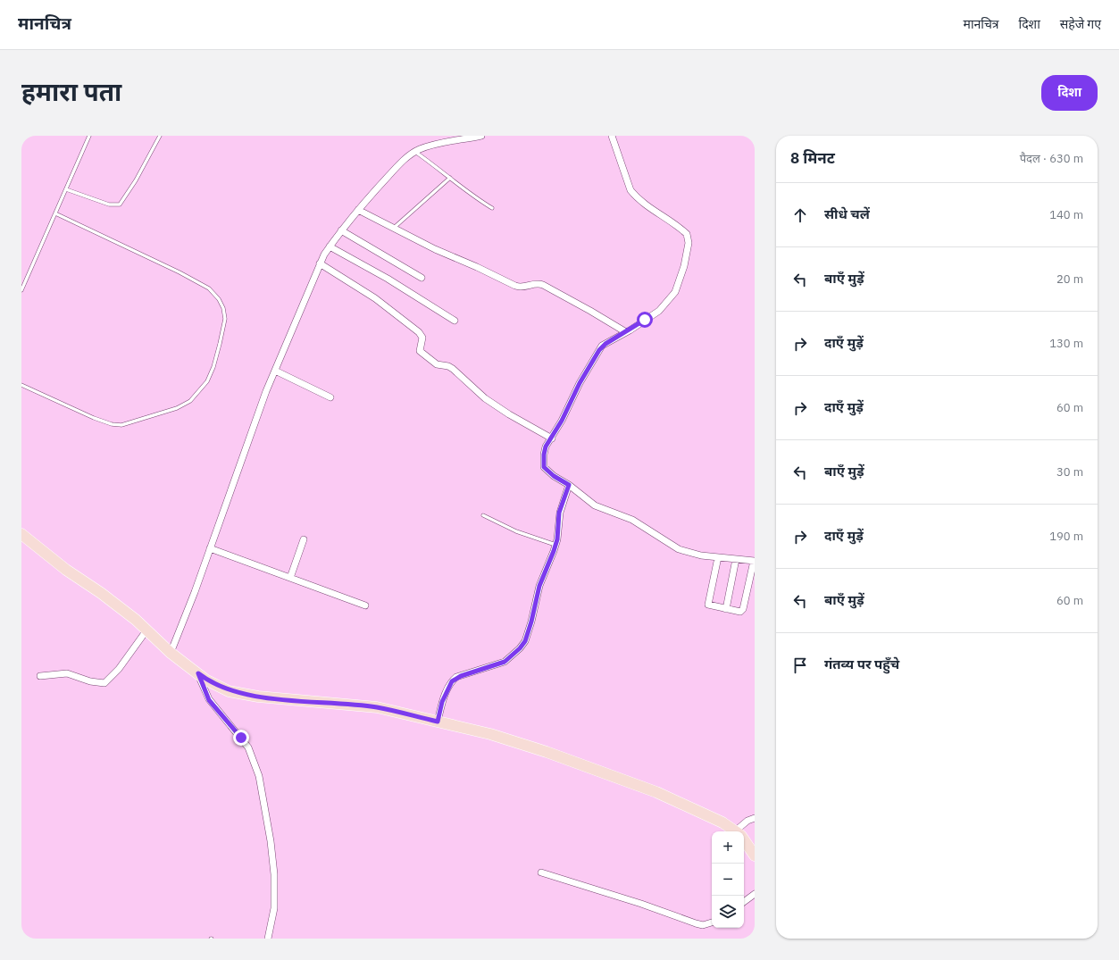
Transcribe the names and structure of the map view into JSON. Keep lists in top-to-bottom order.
{
  "page": {
    "header": "मानचित्र",
    "nav": ["मानचित्र", "दिशा", "सहेजे गए"],
    "title": "हमारा पता",
    "buttons": "दिशा",
    "heading": ["8 मिनट", "पैदल · 630 m"],
    "list": [
      ["सीधे चलें", "140 m"],
      ["बाएँ मुड़ें", "20 m"],
      ["दाएँ मुड़ें", "130 m"],
      ["दाएँ मुड़ें", "60 m"],
      ["बाएँ मुड़ें", "30 m"],
      ["दाएँ मुड़ें", "190 m"],
      ["बाएँ मुड़ें", "60 m"],
      "गंतव्य पर पहुँचे"
    ],
    "map_buttons": ["+", "−"]
  }
}
